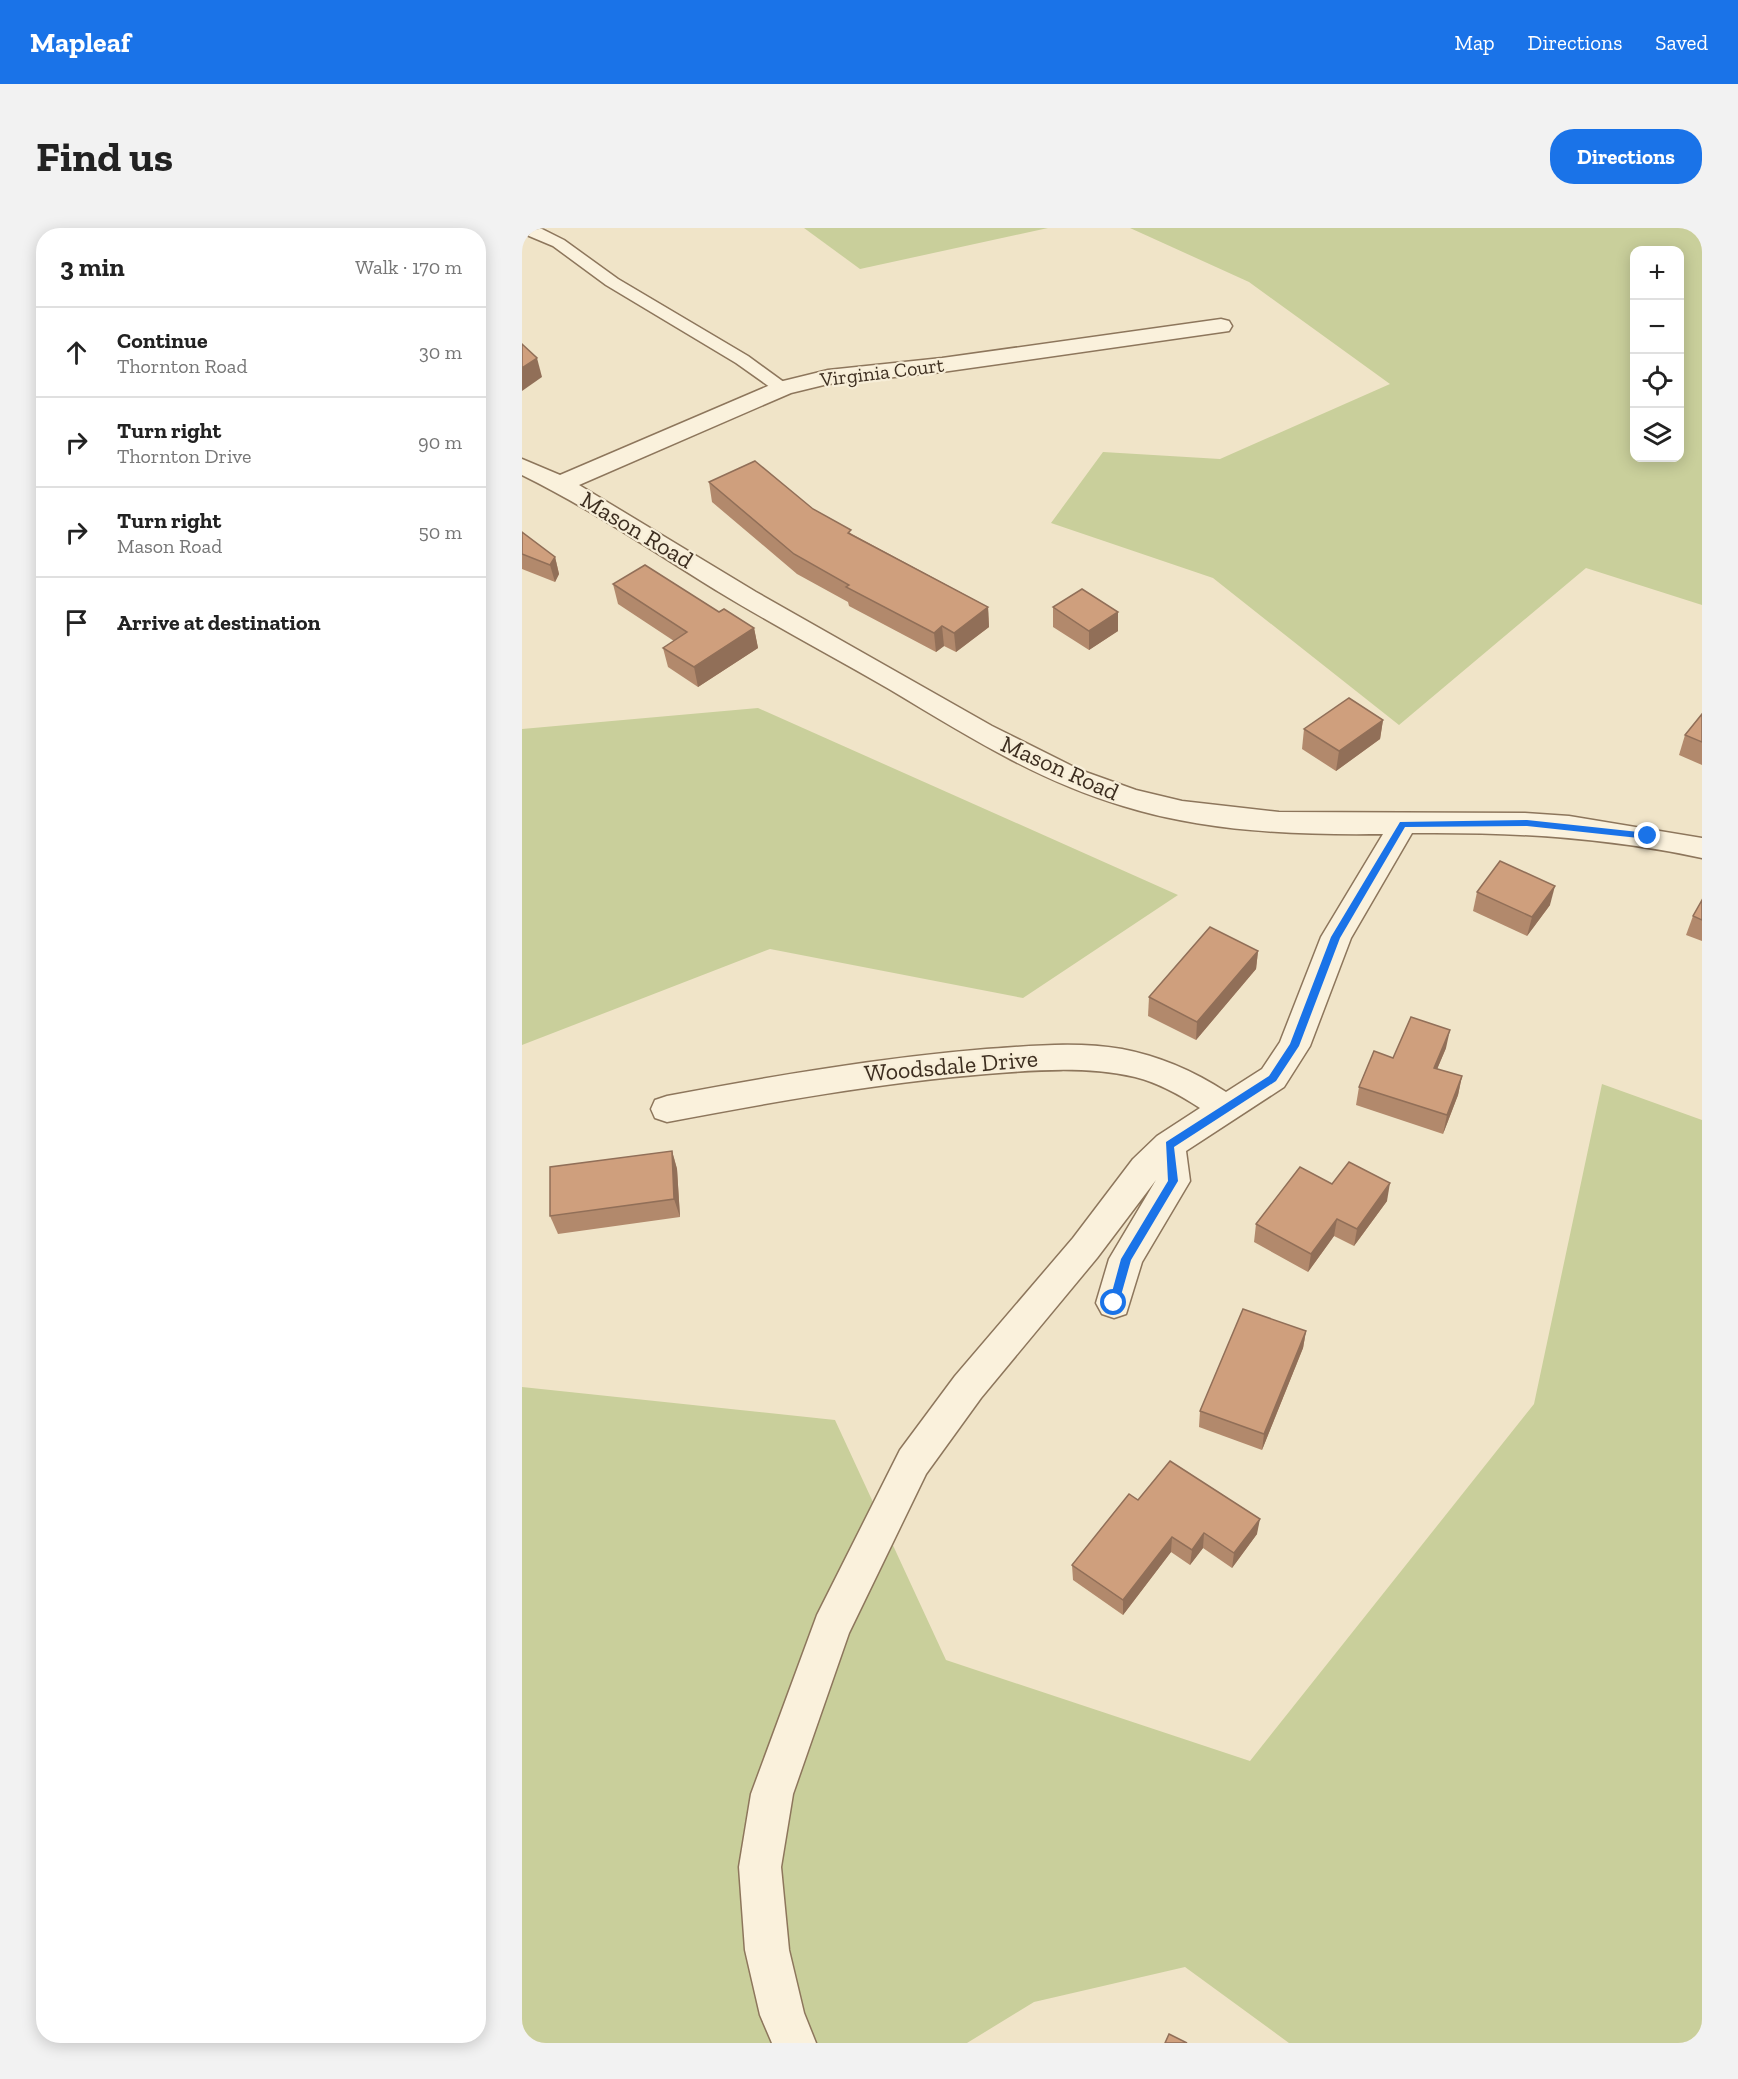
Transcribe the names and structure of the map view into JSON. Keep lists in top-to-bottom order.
{
  "streets": {
    "street": ["Virginia Court", "Mason Road", "Woodsdale Drive"]
  },
  "crossings": [
    ["Virginia Court", "Mason Road"]
  ],
  "page": {
    "header": "Mapleaf",
    "nav": ["Map", "Directions", "Saved"],
    "buttons": "Directions",
    "title": "Find us",
    "heading": ["3 min", "Walk · 170 m"],
    "map_buttons": ["+", "−"],
    "list": [
      ["Continue", "Thornton Road", "30 m"],
      ["Turn right", "Thornton Drive", "90 m"],
      ["Turn right", "Mason Road", "50 m"],
      "Arrive at destination"
    ]
  }
}
